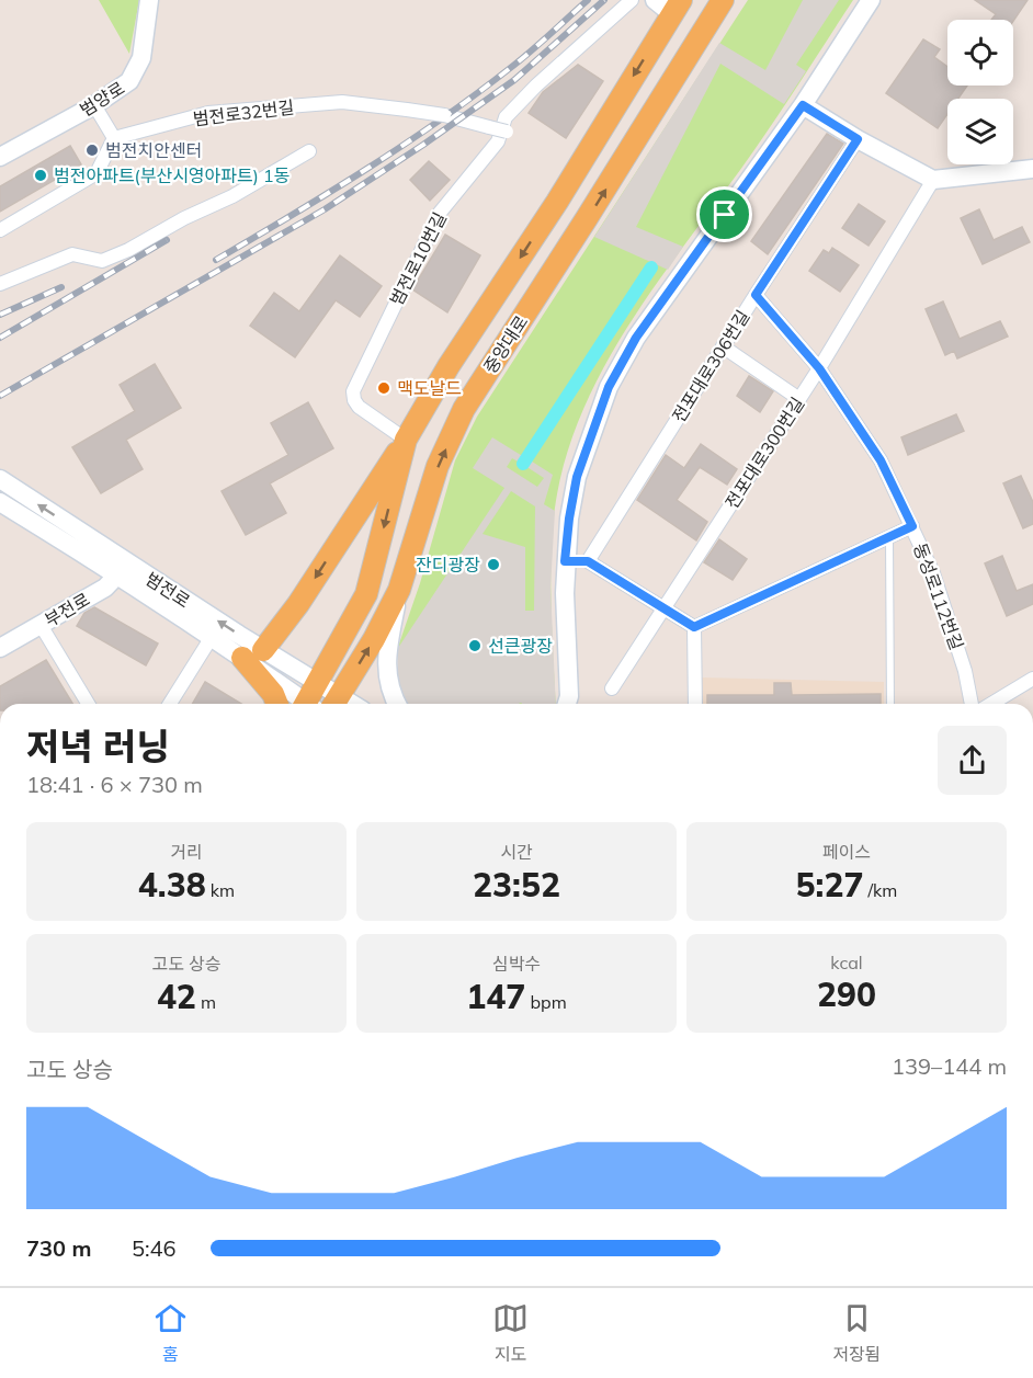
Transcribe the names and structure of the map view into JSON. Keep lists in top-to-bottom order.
{
  "streets": {
    "main road": [
      "범양로",
      "중앙대로",
      "범전로",
      "부전로"
    ],
    "street": [
      "범전로32번길",
      "범전로10번길",
      "전포대로306번길",
      "전포대로300번길",
      "동성로112번길"
    ]
  },
  "crossings": [
    ["범전로10번길", "중앙대로"],
    ["중앙대로", "범전로"],
    ["전포대로306번길", "동성로112번길"],
    ["전포대로300번길", "동성로112번길"],
    ["범전로", "부전로"]
  ],
  "places": [
    "범전치안센터",
    "범전아파트(부산시영아파트) 1동",
    "맥도날드",
    "잔디광장",
    "선큰광장"
  ],
  "page": {
    "heading": ["저녁 러닝", "18:41 · 6 × 730 m"],
    "stats": [
      ["거리", "4.38 km"],
      ["시간", "23:52"],
      ["페이스", "5:27 /km"],
      ["고도 상승", "42 m"],
      ["심박수", "147 bpm"],
      ["kcal", "290"]
    ],
    "chart": ["고도 상승", "139–144 m"],
    "list": [
      {
        "name": "730 m",
        "note": "5:46"
      }
    ],
    "tabs": ["홈", "지도", "저장됨"]
  }
}
